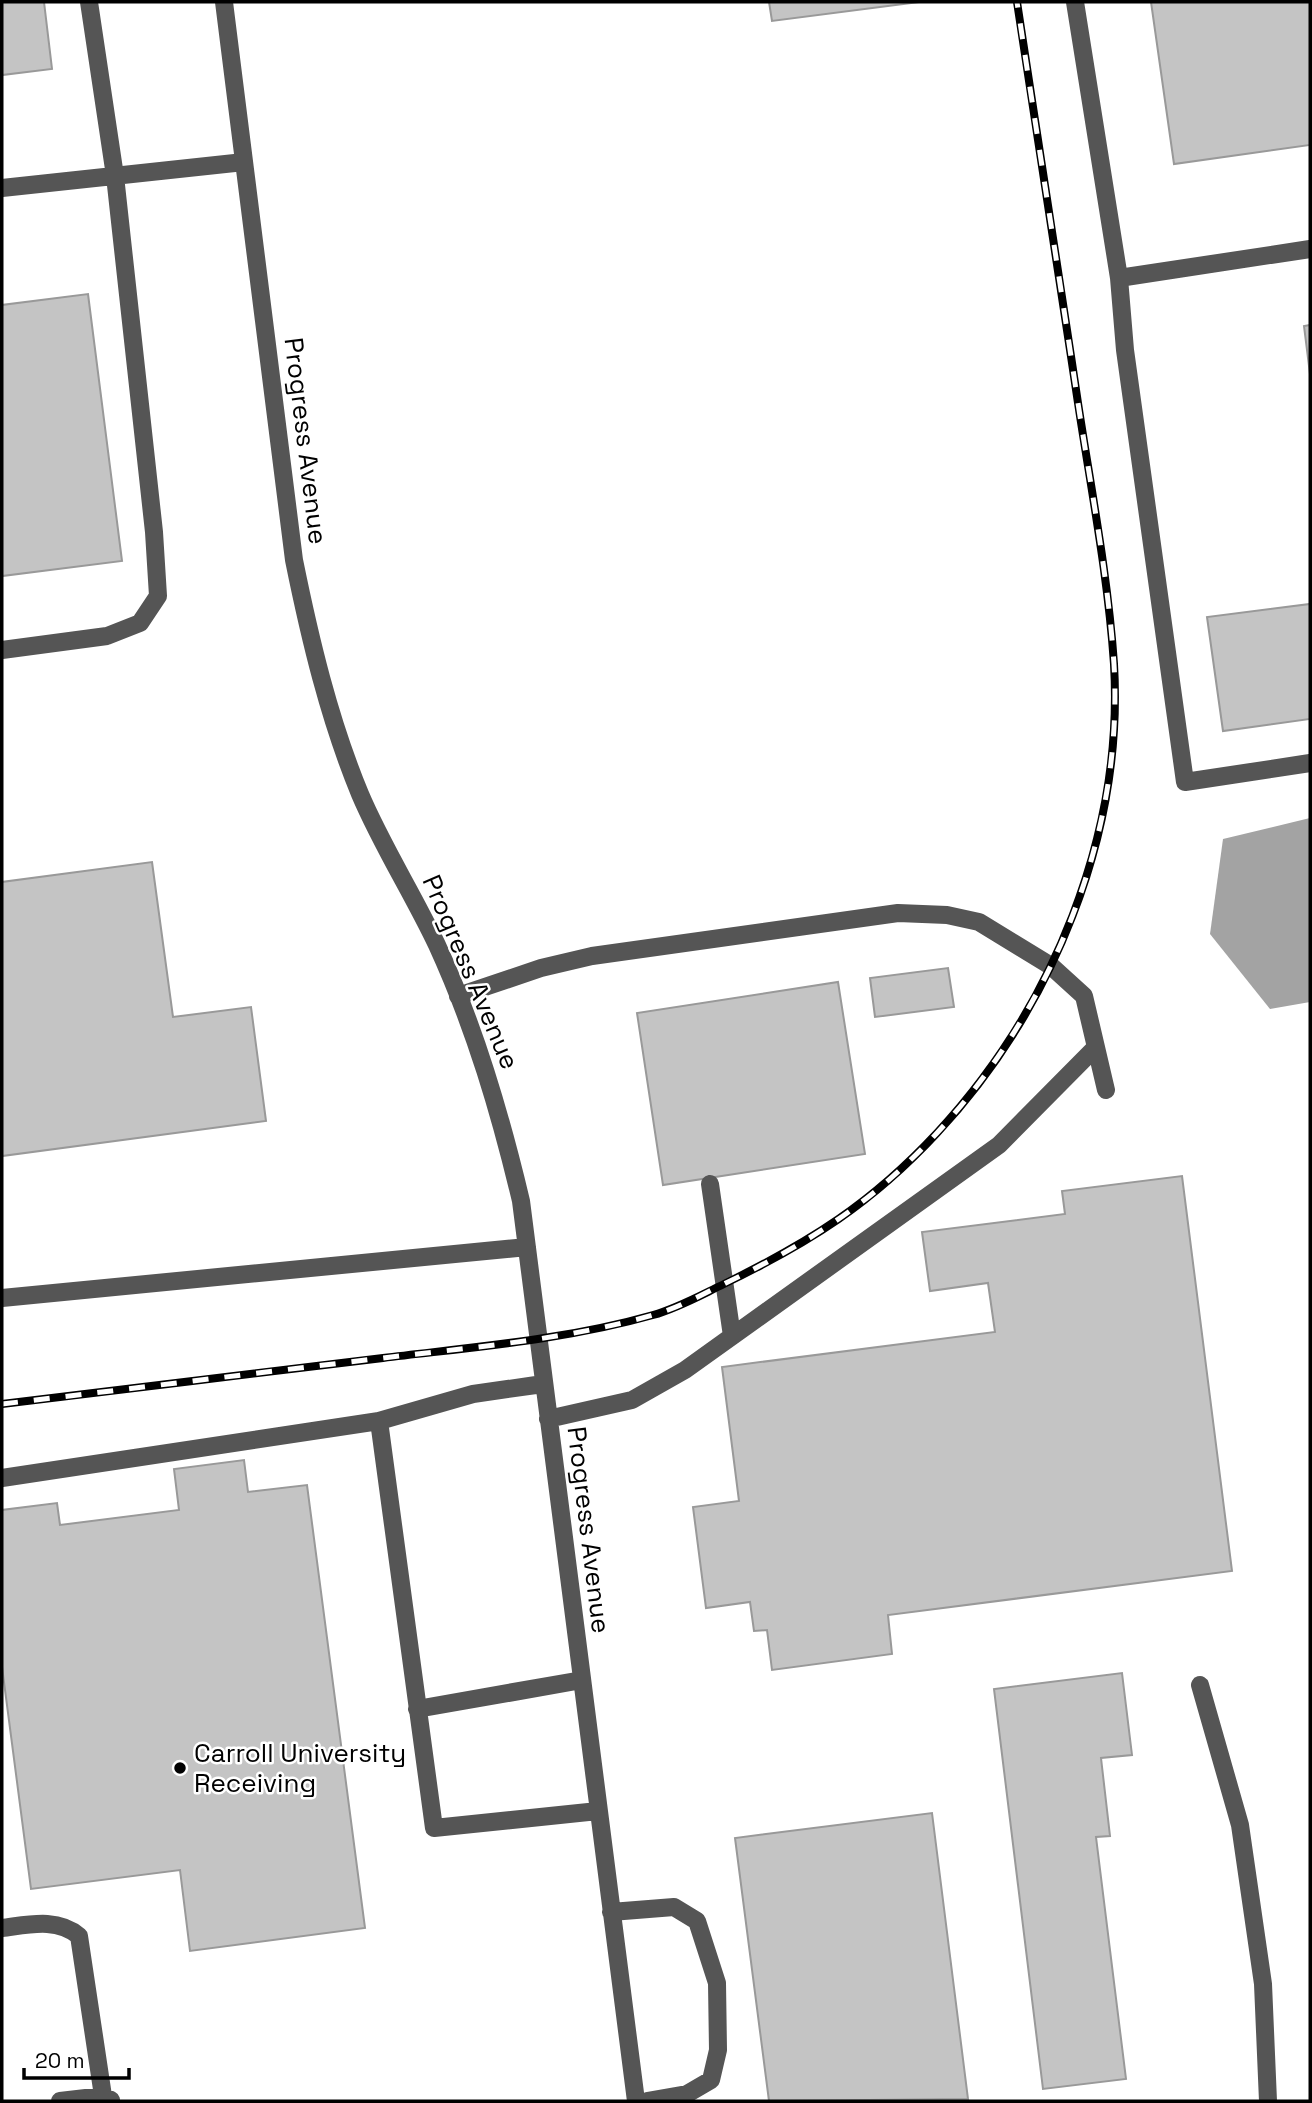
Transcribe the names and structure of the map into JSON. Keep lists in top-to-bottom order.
{
  "streets": {
    "street": ["Progress Avenue"]
  },
  "places": ["Carroll University Receiving"],
  "scale_bar": "20 m"
}
